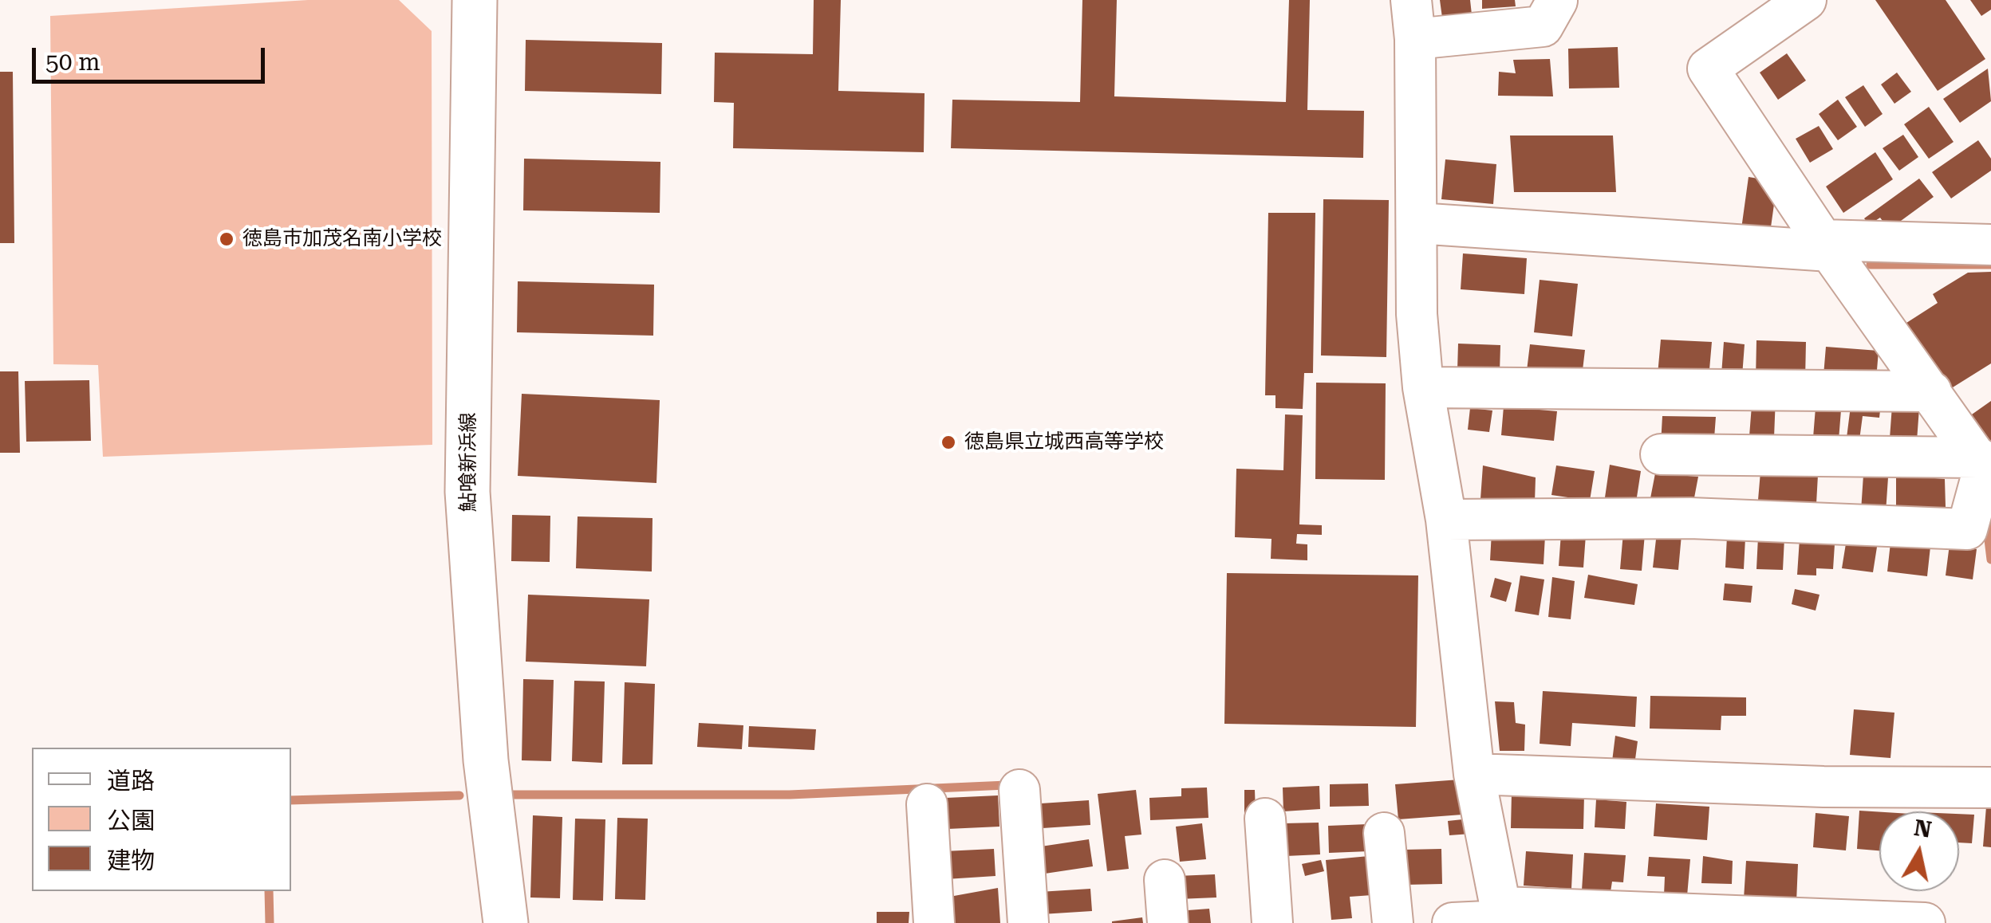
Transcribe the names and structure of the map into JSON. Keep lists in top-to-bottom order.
{
  "streets": {
    "main road": ["鮎喰新浜線"]
  },
  "places": ["徳島市加茂名南小学校", "徳島県立城西高等学校"],
  "legend": ["道路", "公園", "建物"],
  "scale_bar": "50 m",
  "north": "top"
}
